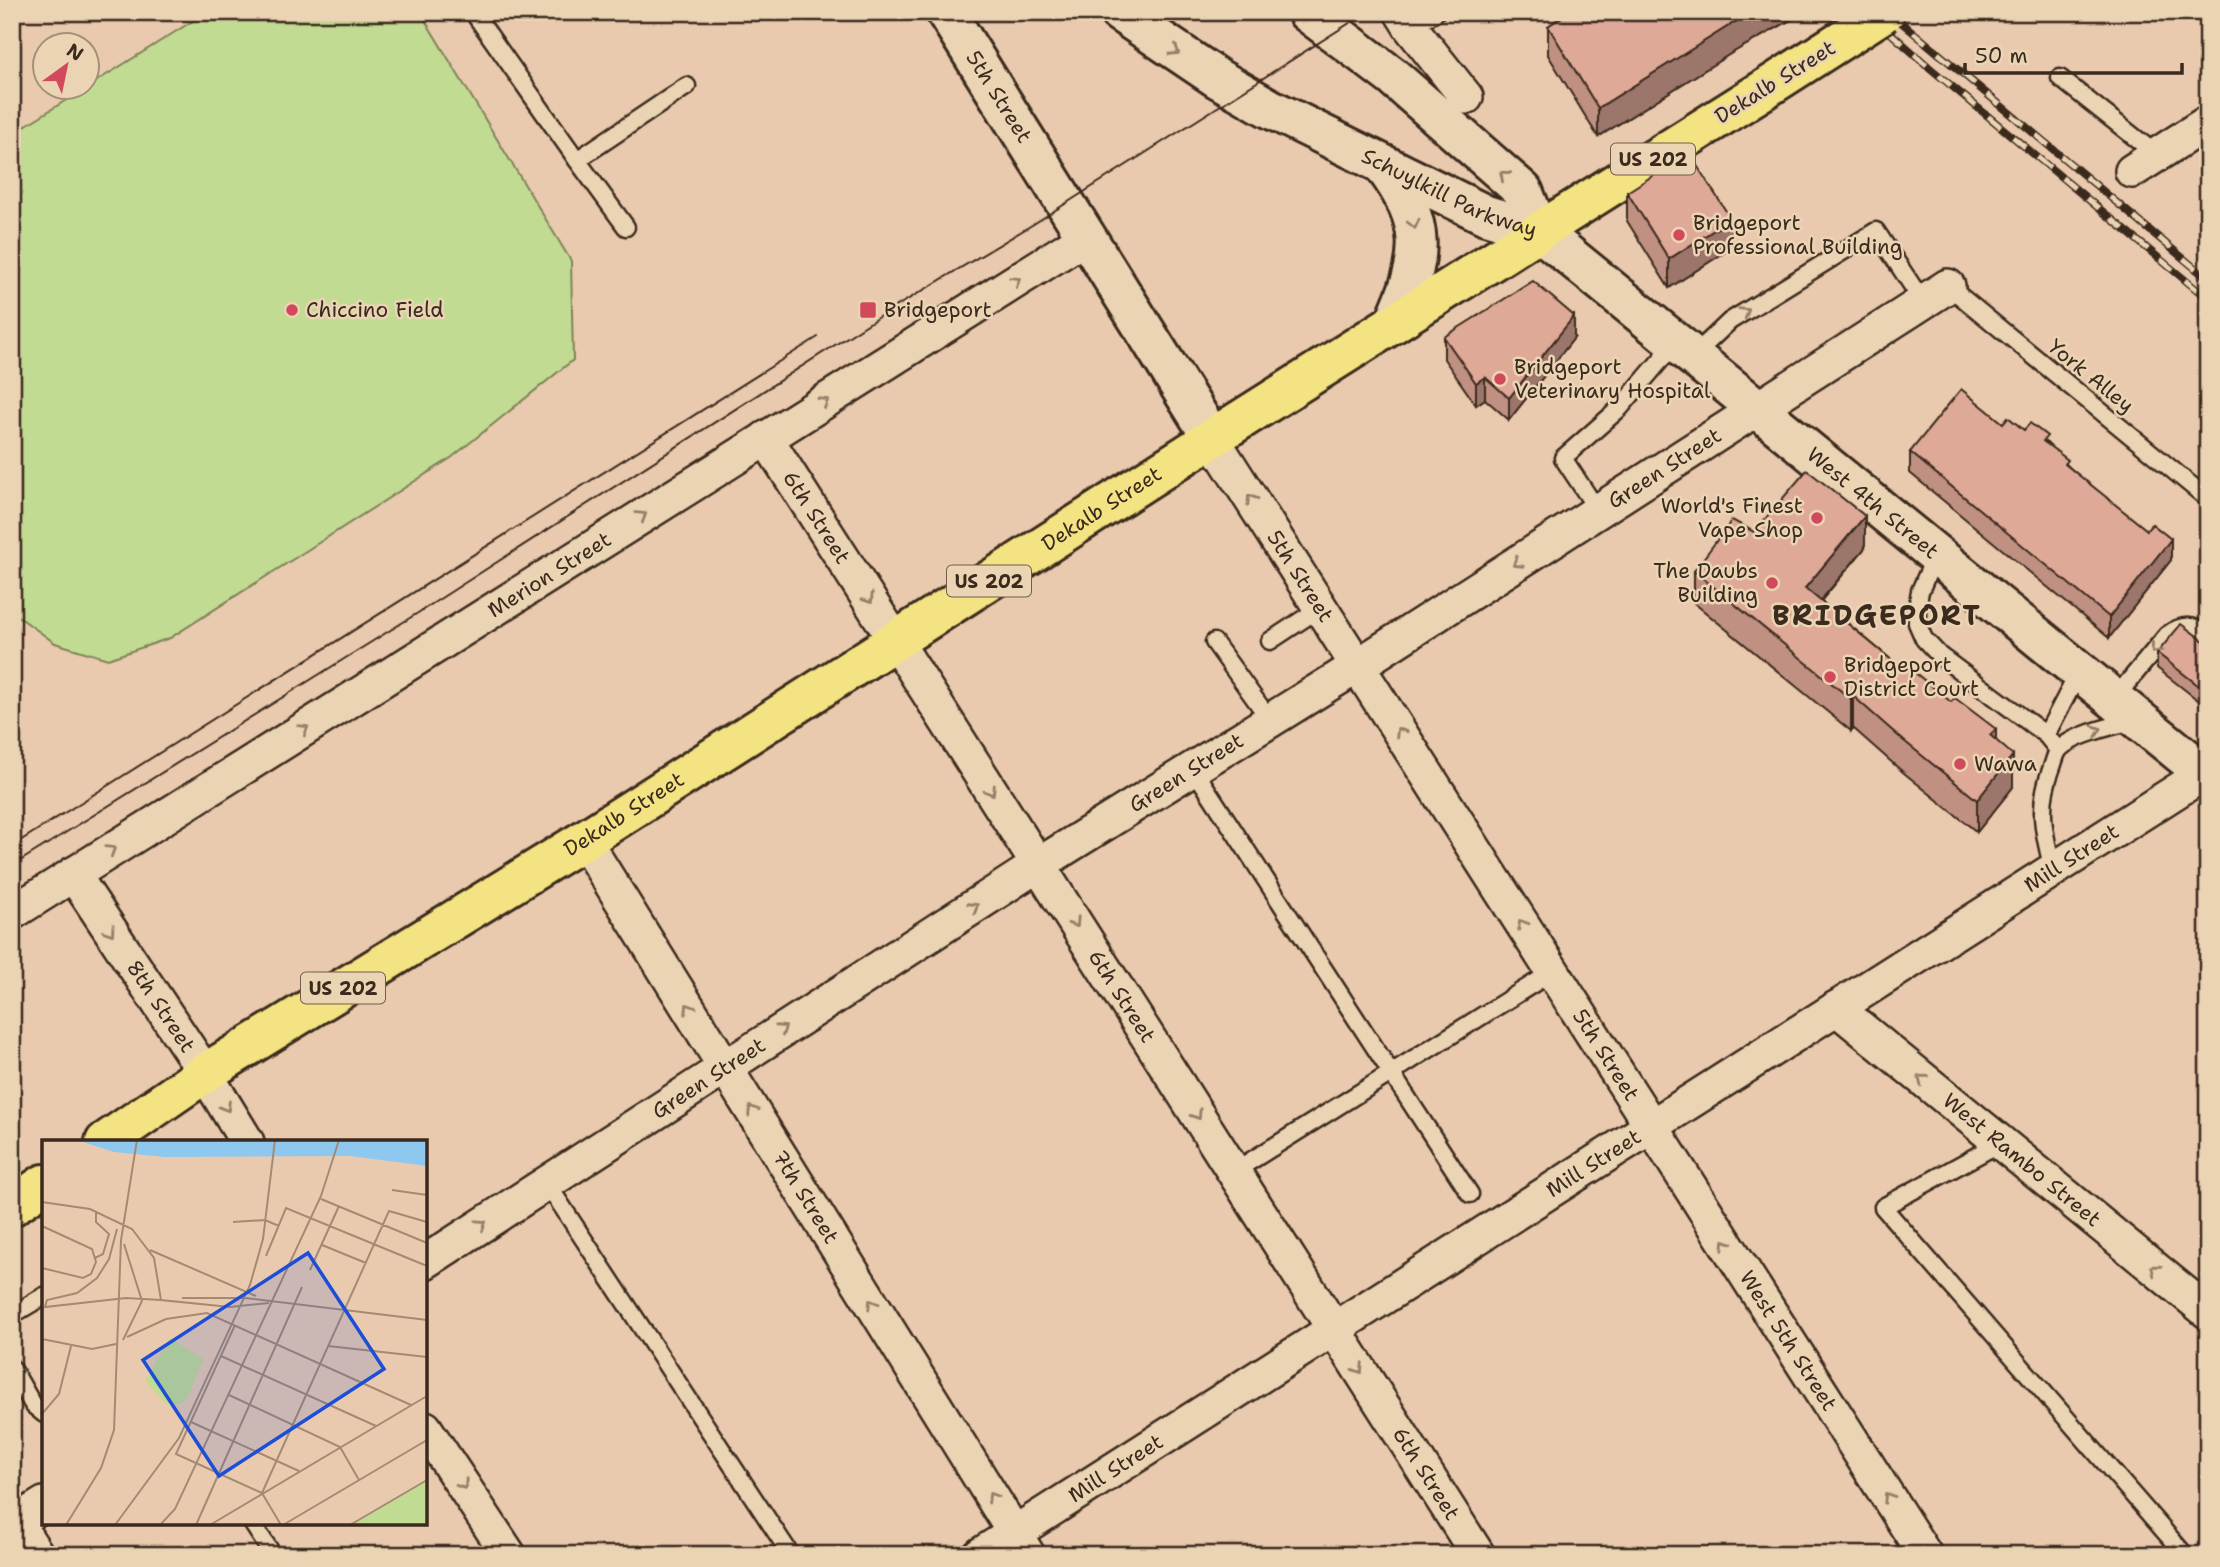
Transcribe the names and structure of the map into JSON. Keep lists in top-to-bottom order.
{
  "streets": {
    "highway": ["Dekalb Street", "US 202"],
    "main road": ["5th Street", "Schuylkill Parkway", "West 4th Street"],
    "street": [
      "Green Street",
      "6th Street",
      "Merion Street",
      "Mill Street",
      "8th Street",
      "West Rambo Street",
      "7th Street",
      "West 5th Street"
    ],
    "lane": ["York Alley"]
  },
  "crossings": [
    ["Dekalb Street", "5th Street"],
    ["Dekalb Street", "Schuylkill Parkway"],
    ["Dekalb Street", "West 4th Street"],
    ["Dekalb Street", "6th Street"],
    ["Dekalb Street", "8th Street"],
    ["Dekalb Street", "7th Street"],
    ["5th Street", "Green Street"],
    ["5th Street", "Merion Street"],
    ["5th Street", "Mill Street"],
    ["5th Street", "West 5th Street"],
    ["Schuylkill Parkway", "West 4th Street"],
    ["York Alley", "Green Street"],
    ["York Alley", "West 4th Street"],
    ["Green Street", "West 4th Street"],
    ["Green Street", "6th Street"],
    ["Green Street", "7th Street"],
    ["West 4th Street", "Mill Street"],
    ["6th Street", "Merion Street"],
    ["6th Street", "Mill Street"],
    ["Merion Street", "8th Street"],
    ["Mill Street", "West Rambo Street"],
    ["Mill Street", "7th Street"],
    ["Mill Street", "West 5th Street"]
  ],
  "one_way": [
    "5th Street",
    "York Alley",
    "6th Street",
    "Merion Street",
    "8th Street",
    "West Rambo Street",
    "7th Street",
    "West 5th Street"
  ],
  "districts": ["BRIDGEPORT"],
  "places": {
    "other": [
      "Bridgeport Professional Building",
      "Chiccino Field",
      "Bridgeport Veterinary Hospital",
      "World's Finest Vape Shop",
      "The Daubs Building",
      "Bridgeport District Court",
      "Wawa"
    ],
    "transit": ["Bridgeport"]
  },
  "scale_bar": "50 m",
  "north": "top right"
}
